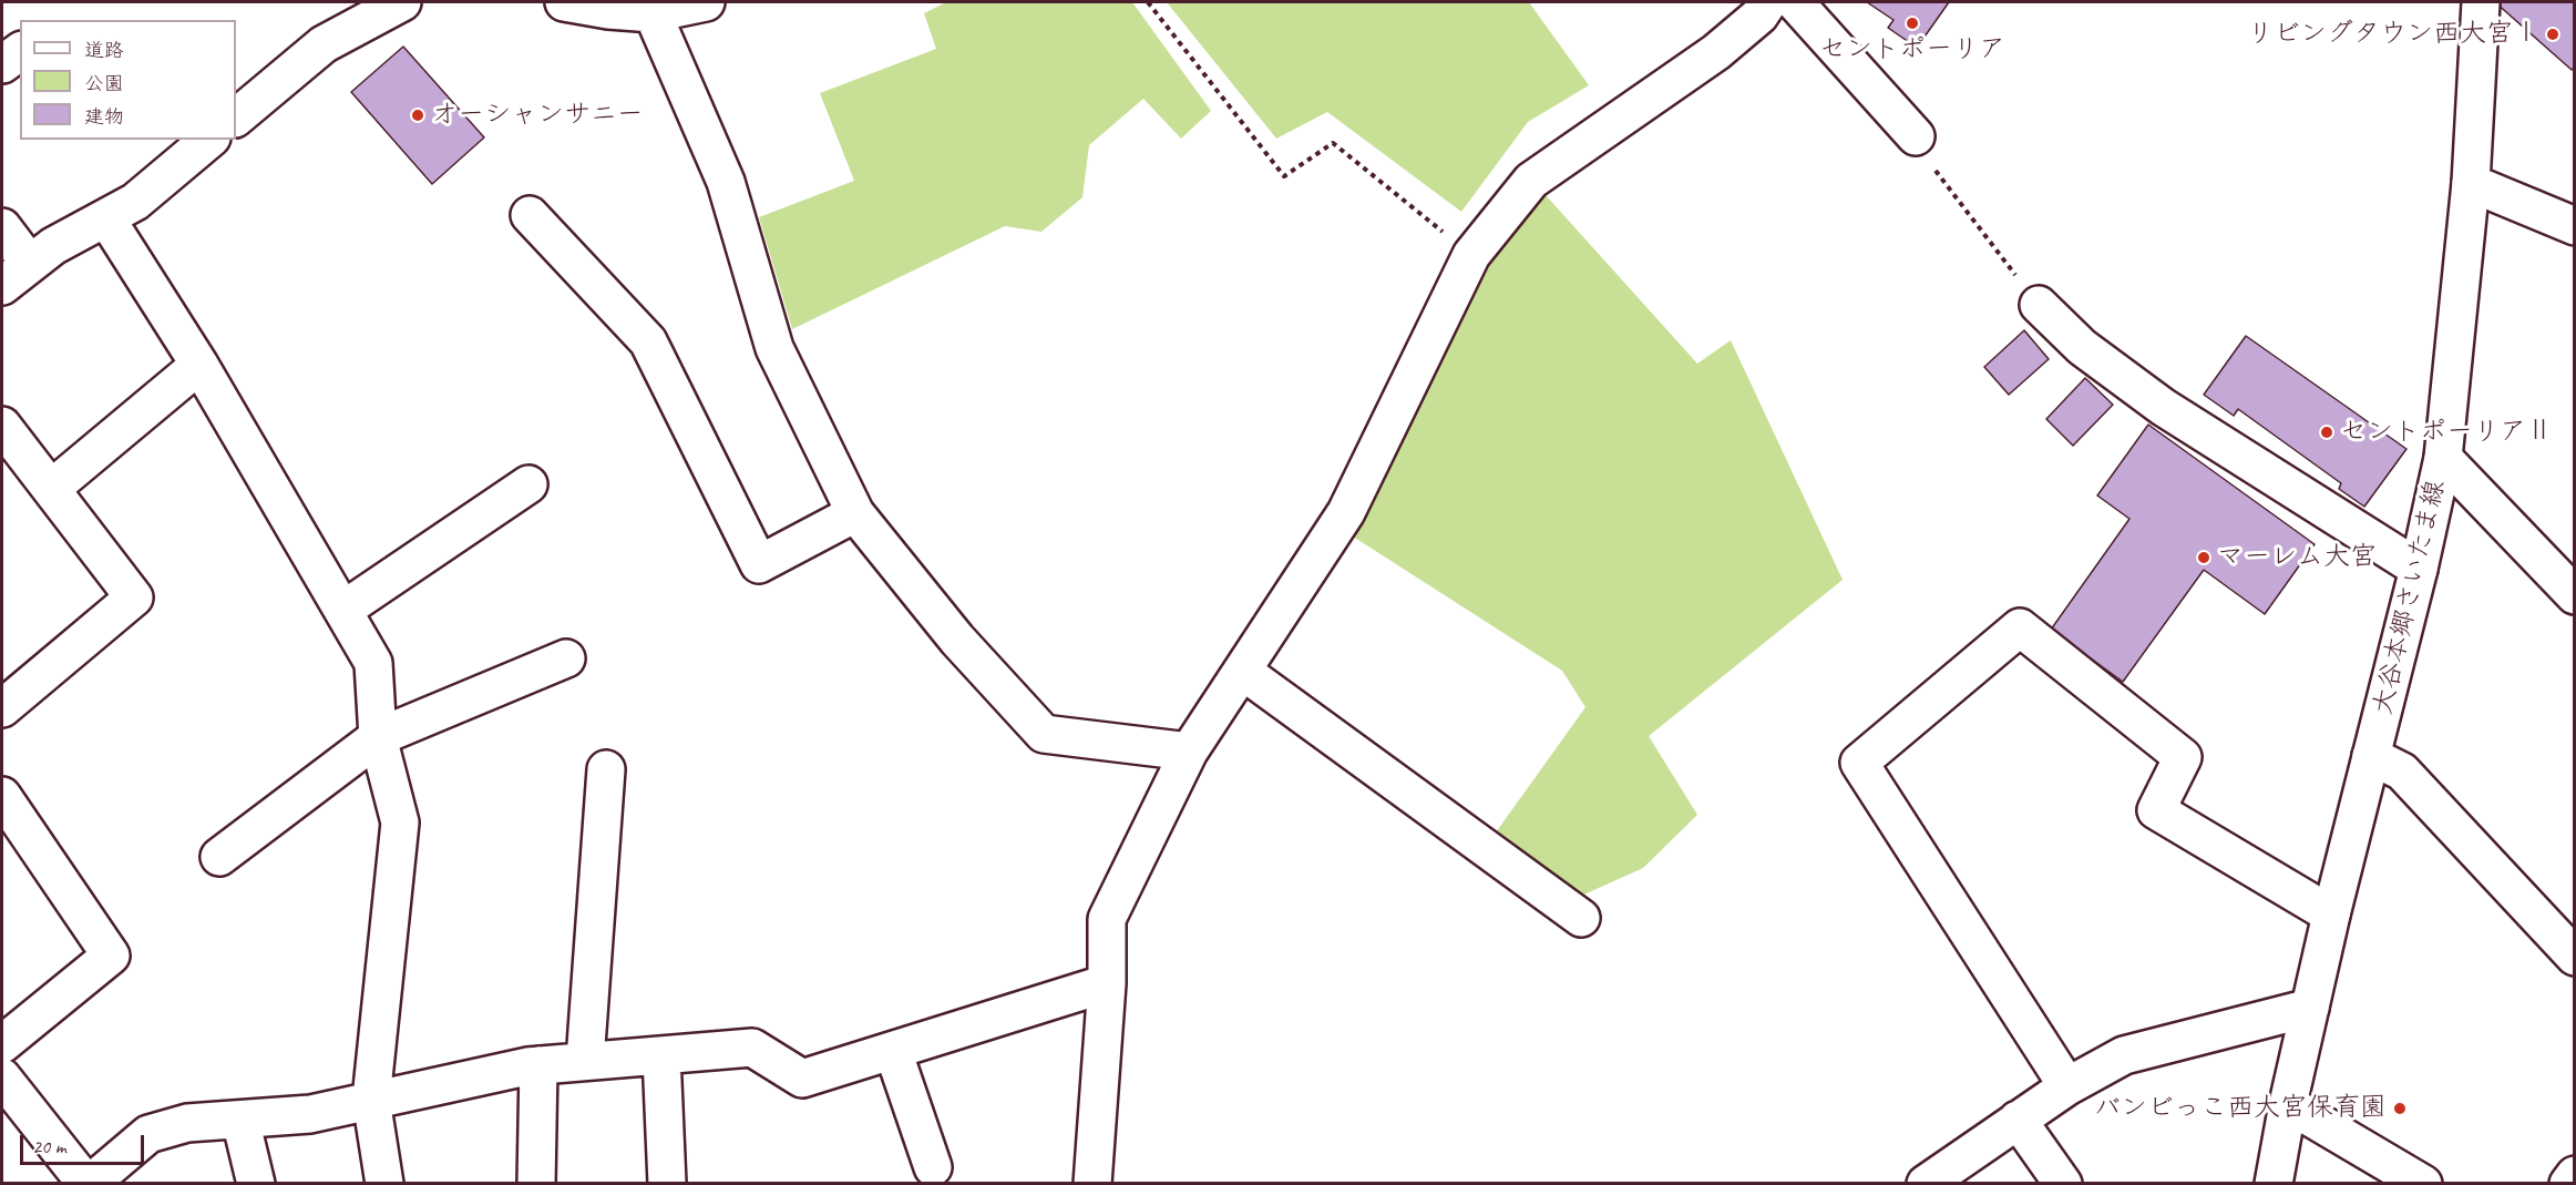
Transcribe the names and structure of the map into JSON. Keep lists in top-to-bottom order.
{
  "streets": {
    "street": ["大谷本郷さいたま線"]
  },
  "places": [
    "セントポーリア",
    "リビングタウン西大宮Ⅰ",
    "オーシャンサニー",
    "セントポーリアⅡ",
    "マーレム大宮",
    "バンビっこ西大宮保育園"
  ],
  "legend": ["道路", "公園", "建物"],
  "scale_bar": "20 m"
}
